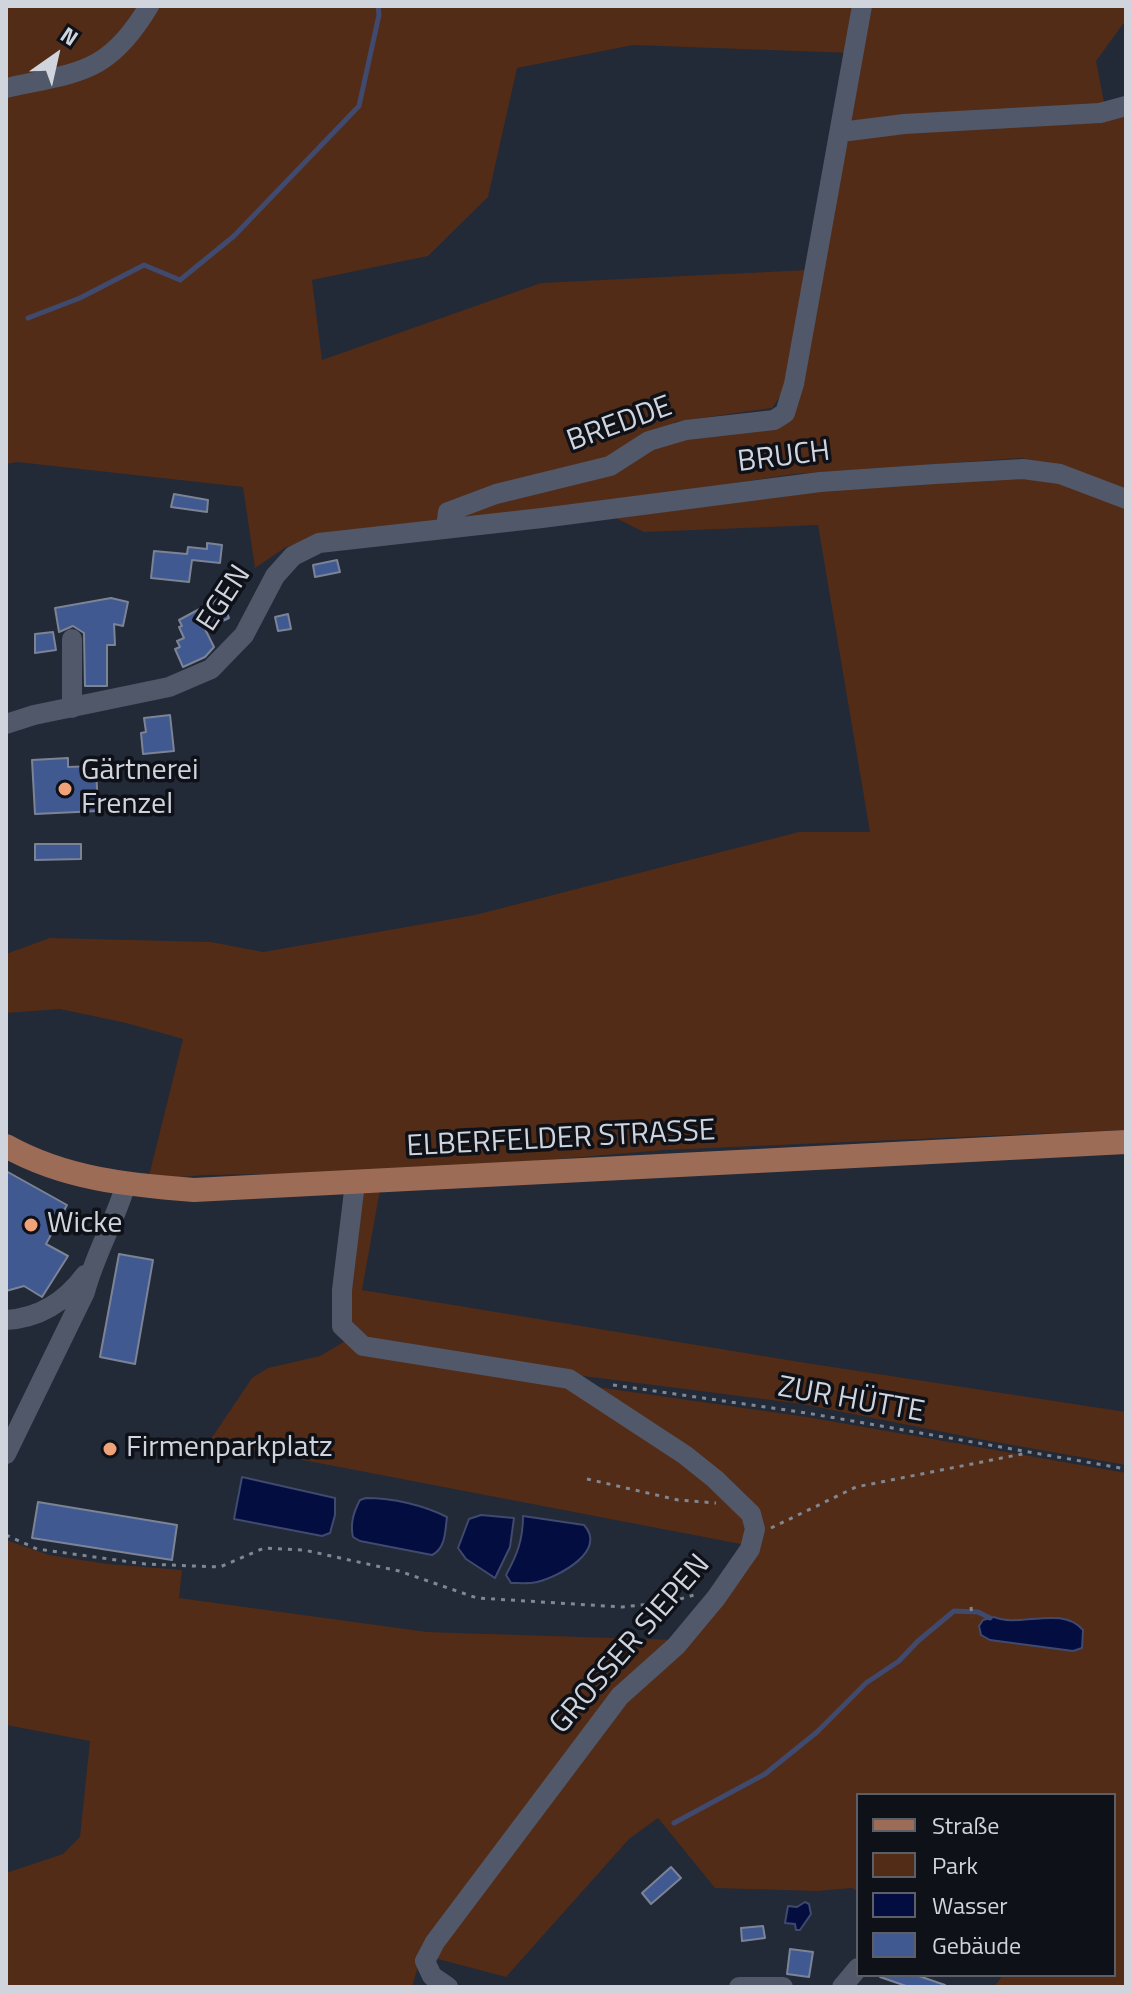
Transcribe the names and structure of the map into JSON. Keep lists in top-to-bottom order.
{
  "streets": {
    "main road": ["ELBERFELDER STRASSE"],
    "street": [
      "BREDDE",
      "BRUCH",
      "EGEN",
      "GROSSER SIEPEN"
    ],
    "path": ["ZUR HÜTTE"]
  },
  "crossings": [
    ["BREDDE", "BRUCH"],
    ["BREDDE", "EGEN"],
    ["BRUCH", "EGEN"]
  ],
  "places": ["Gärtnerei Frenzel", "Wicke", "Firmenparkplatz"],
  "legend": [
    "Straße",
    "Park",
    "Wasser",
    "Gebäude"
  ],
  "north": "top right"
}
